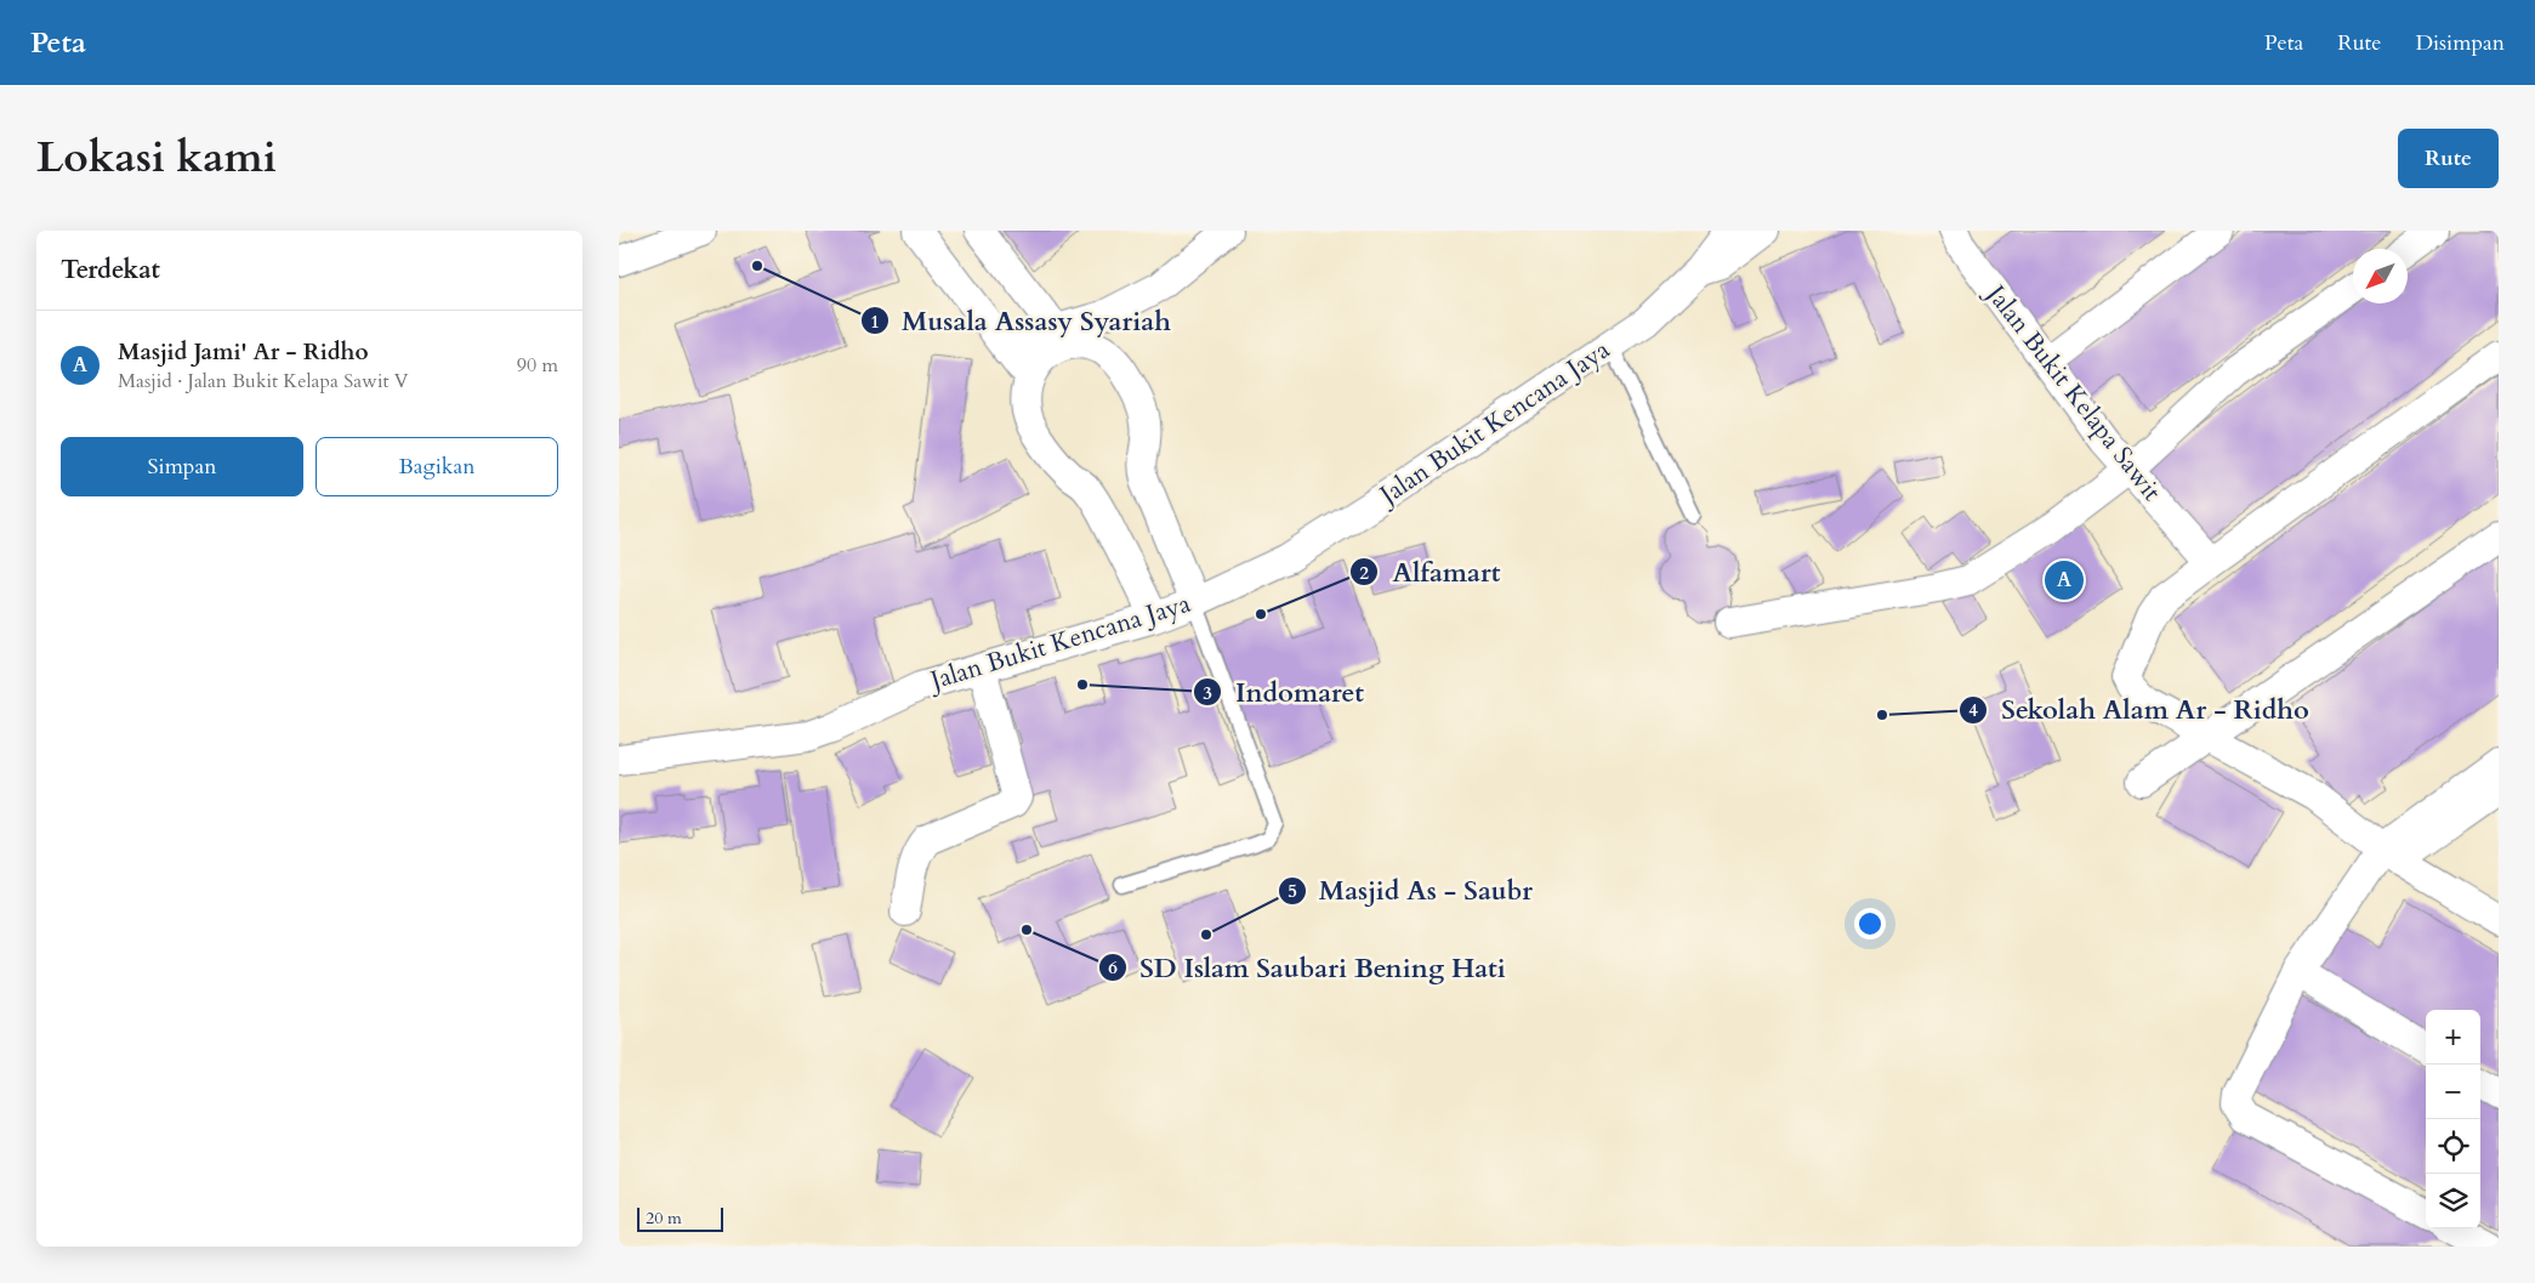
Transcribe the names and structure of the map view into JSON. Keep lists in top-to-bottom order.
{
  "streets": {
    "street": ["Jalan Bukit Kelapa Sawit", "Jalan Bukit Kencana Jaya"]
  },
  "places": [
    "Musala Assasy Syariah",
    "Alfamart",
    "Indomaret",
    "Sekolah Alam Ar - Ridho",
    "SD Islam Saubari Bening Hati",
    "Masjid As - Saubr"
  ],
  "scale_bar": "20 m",
  "north": "bottom left",
  "page": {
    "header": "Peta",
    "nav": ["Peta", "Rute", "Disimpan"],
    "title": "Lokasi kami",
    "buttons": [
      "Rute",
      ["Simpan", "Bagikan"]
    ],
    "heading": "Terdekat",
    "list": [
      {
        "mark": "A",
        "name": "Masjid Jami' Ar - Ridho",
        "note": "Masjid · Jalan Bukit Kelapa Sawit V",
        "value": "90 m"
      }
    ],
    "pins": "A",
    "map_buttons": ["+", "−"],
    "scale": "20 m"
  }
}
